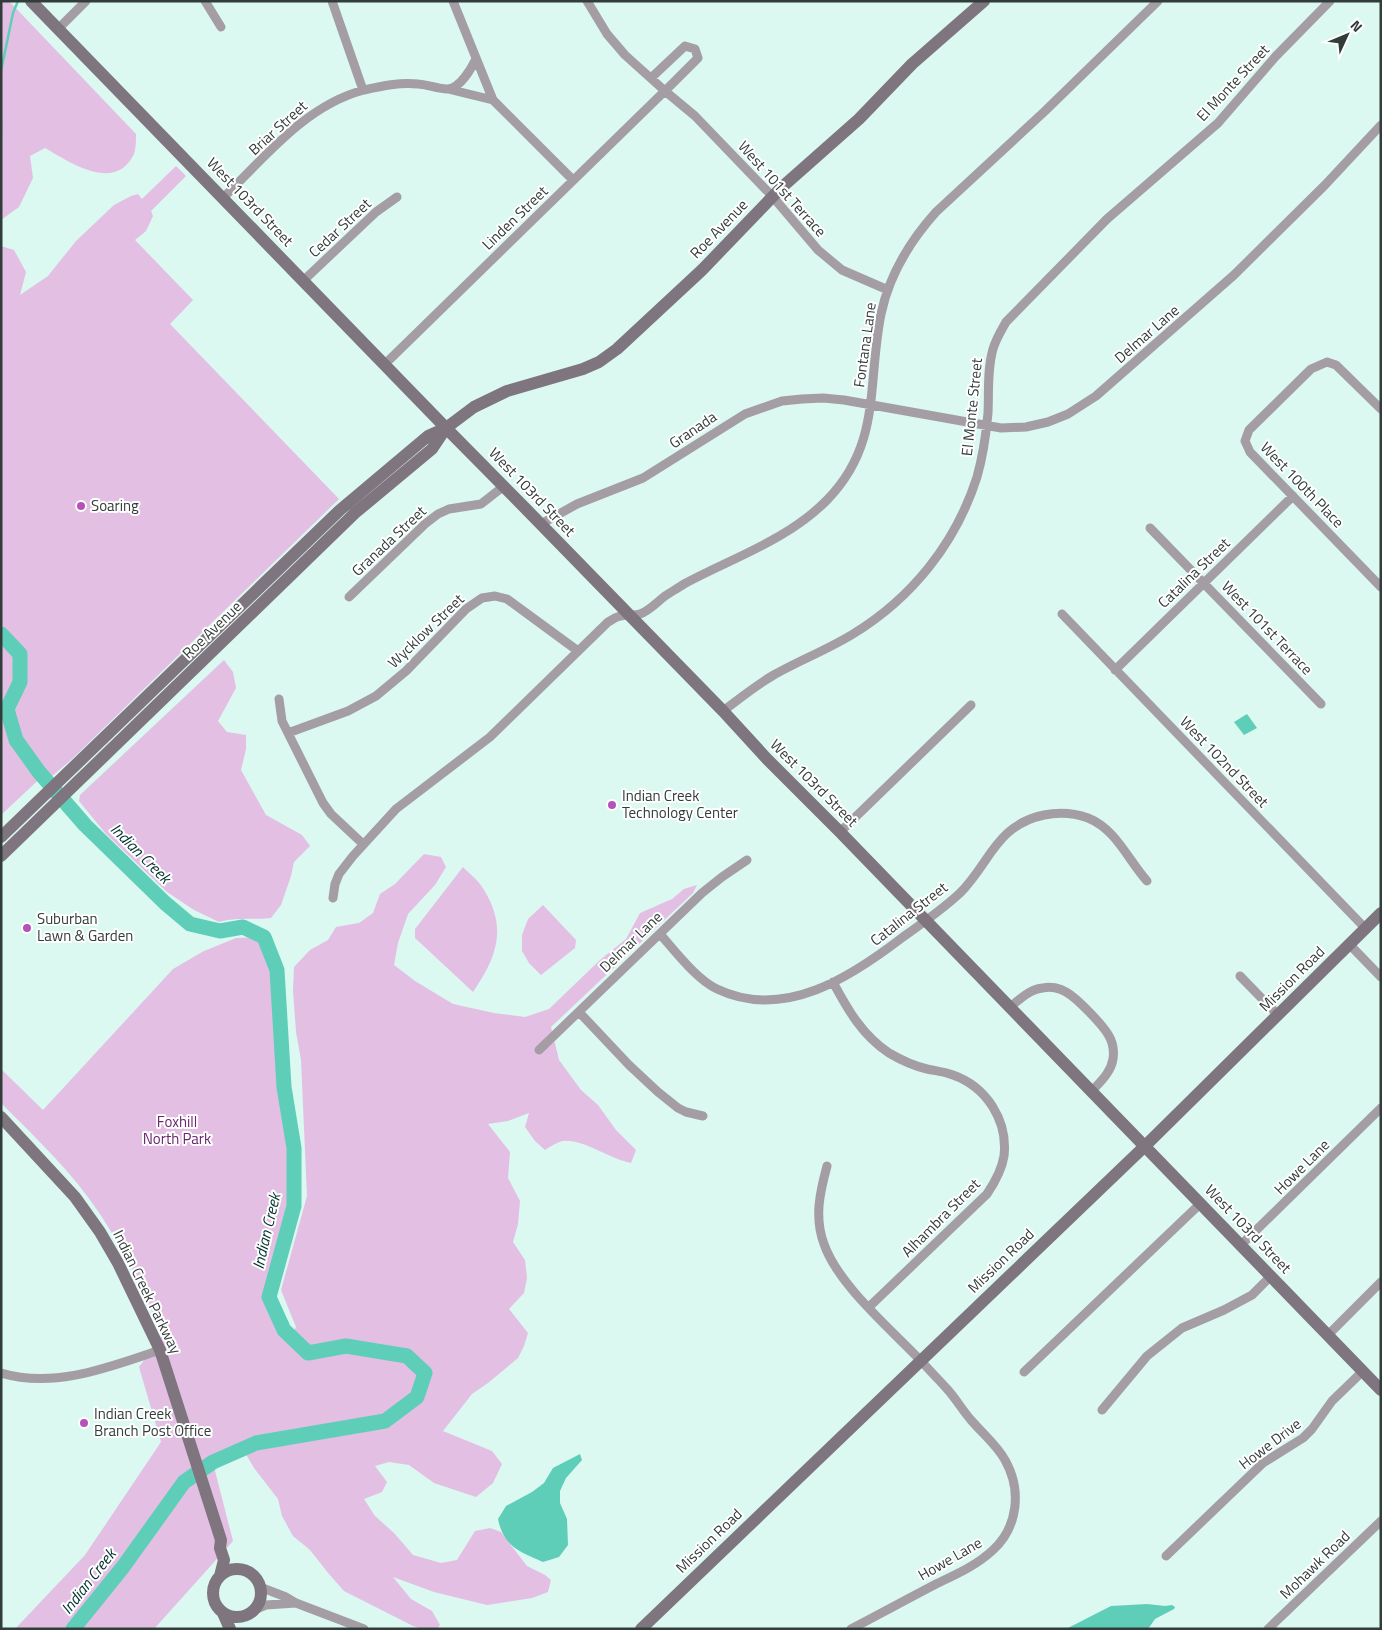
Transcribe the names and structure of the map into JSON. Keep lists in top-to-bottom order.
{
  "streets": {
    "main road": [
      "West 103rd Street",
      "Roe Avenue",
      "Mission Road",
      "Indian Creek Parkway"
    ],
    "street": [
      "El Monte Street",
      "Briar Street",
      "West 101st Terrace",
      "Linden Street",
      "Cedar Street",
      "Delmar Lane",
      "Fontana Lane",
      "Granada",
      "West 100th Place",
      "Granada Street",
      "Catalina Street",
      "Wycklow Street",
      "West 102nd Street",
      "Howe Lane",
      "Alhambra Street",
      "Howe Drive",
      "Mohawk Road"
    ]
  },
  "crossings": [
    ["El Monte Street", "West 103rd Street"],
    ["El Monte Street", "Delmar Lane"],
    ["Briar Street", "West 103rd Street"],
    ["West 101st Terrace", "Linden Street"],
    ["West 101st Terrace", "Roe Avenue"],
    ["West 101st Terrace", "Fontana Lane"],
    ["West 101st Terrace", "Catalina Street"],
    ["West 103rd Street", "Linden Street"],
    ["West 103rd Street", "Cedar Street"],
    ["West 103rd Street", "Roe Avenue"],
    ["West 103rd Street", "Fontana Lane"],
    ["West 103rd Street", "Granada"],
    ["West 103rd Street", "Granada Street"],
    ["West 103rd Street", "Catalina Street"],
    ["West 103rd Street", "Mission Road"],
    ["West 103rd Street", "Howe Lane"],
    ["West 103rd Street", "Howe Drive"],
    ["Delmar Lane", "Fontana Lane"],
    ["Delmar Lane", "Granada"],
    ["Delmar Lane", "Catalina Street"],
    ["Fontana Lane", "Granada"],
    ["West 100th Place", "Catalina Street"],
    ["Catalina Street", "West 102nd Street"],
    ["Catalina Street", "Alhambra Street"],
    ["West 102nd Street", "Mission Road"],
    ["Mission Road", "Howe Lane"],
    ["Howe Lane", "Alhambra Street"]
  ],
  "water": ["Indian Creek"],
  "parks": ["Foxhill North Park"],
  "places": [
    "Soaring",
    "Indian Creek Technology Center",
    "Suburban Lawn & Garden",
    "Indian Creek Branch Post Office"
  ],
  "north": "top right"
}
